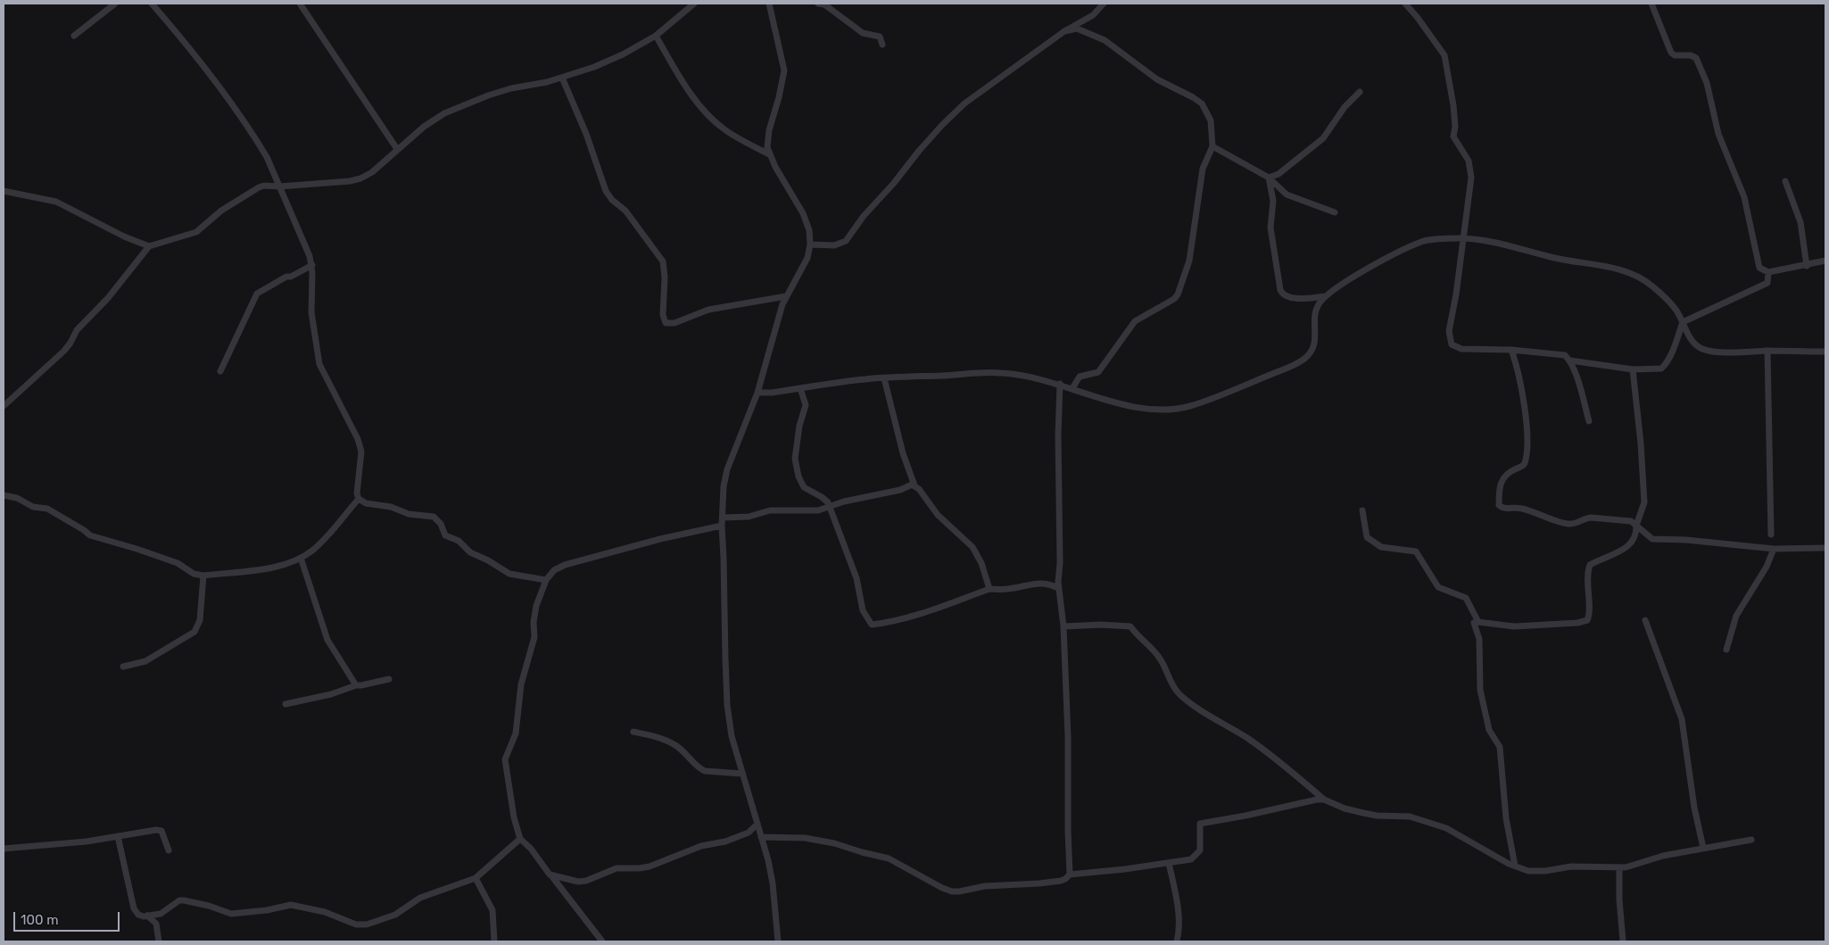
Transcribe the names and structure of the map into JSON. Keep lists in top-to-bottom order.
{
  "scale_bar": "100 m"
}
